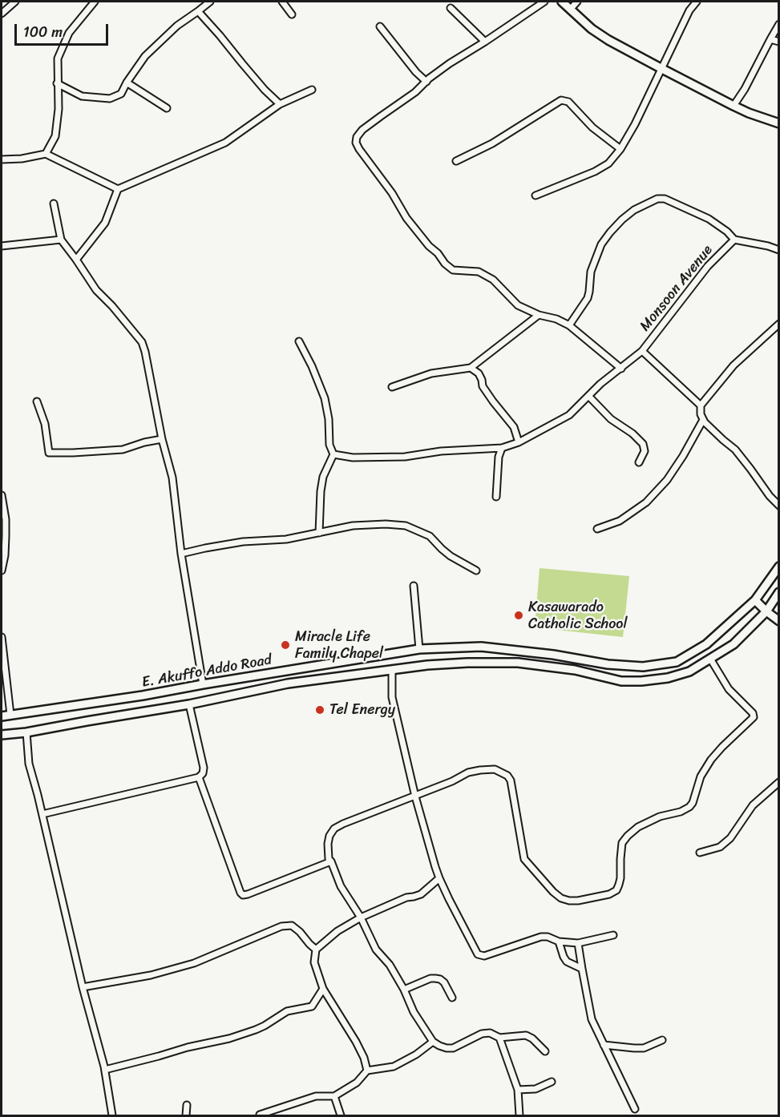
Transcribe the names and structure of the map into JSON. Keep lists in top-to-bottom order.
{
  "streets": {
    "main road": ["E. Akuffo Addo Road"],
    "street": ["Monsoon Avenue"]
  },
  "places": ["Kasawarado Catholic School", "Miracle Life Family Chapel", "Tel Energy"],
  "scale_bar": "100 m"
}
